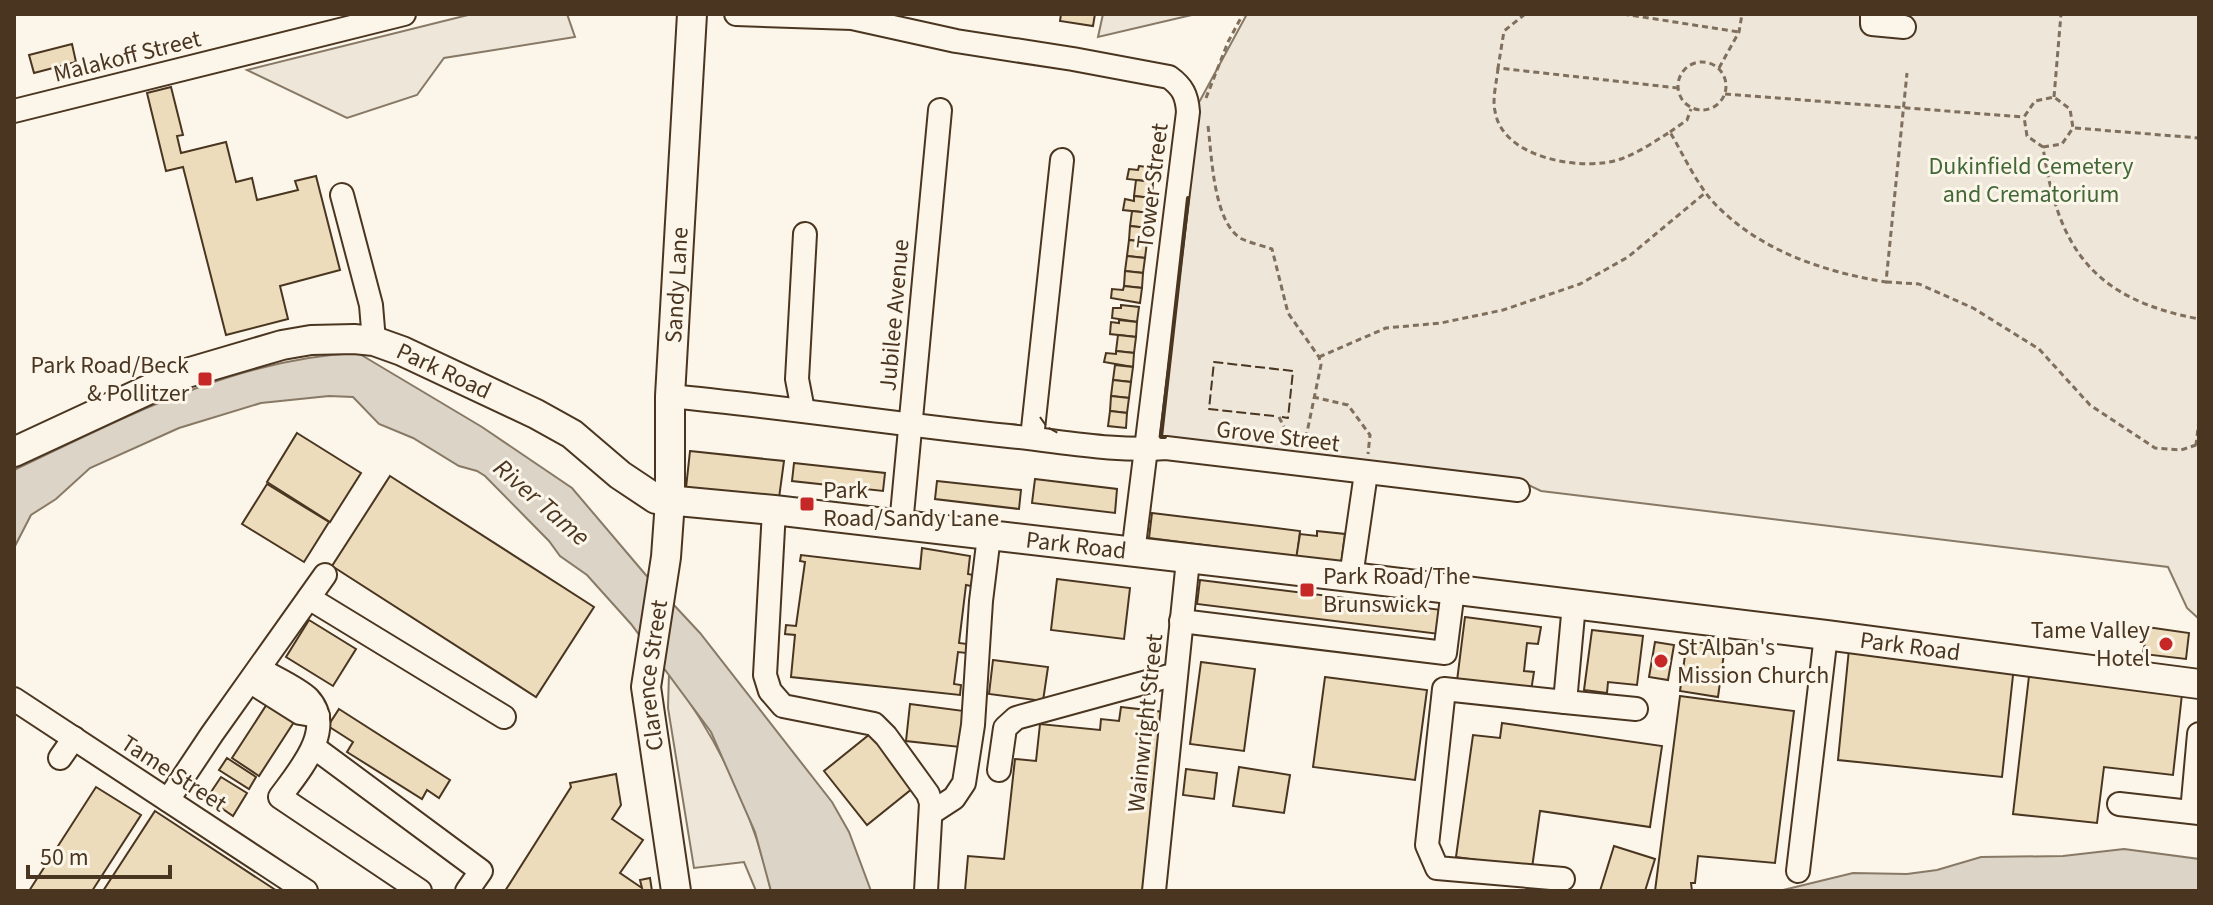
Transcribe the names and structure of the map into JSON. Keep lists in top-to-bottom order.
{
  "streets": {
    "main road": ["Sandy Lane", "Park Road", "Clarence Street"],
    "street": [
      "Malakoff Street",
      "Tower Street",
      "Jubilee Avenue",
      "Grove Street",
      "Wainwright Street",
      "Tame Street"
    ]
  },
  "crossings": [
    ["Tower Street", "Park Road"],
    ["Tower Street", "Grove Street"],
    ["Sandy Lane", "Park Road"],
    ["Sandy Lane", "Grove Street"],
    ["Sandy Lane", "Clarence Street"],
    ["Jubilee Avenue", "Park Road"],
    ["Jubilee Avenue", "Grove Street"],
    ["Park Road", "Wainwright Street"]
  ],
  "water": ["River Tame"],
  "parks": ["Dukinfield Cemetery and Crematorium"],
  "places": {
    "transit": ["Park Road/Beck & Pollitzer", "Park Road/Sandy Lane", "Park Road/The Brunswick"],
    "other": ["Tame Valley Hotel", "St Alban's Mission Church"]
  },
  "scale_bar": "50 m"
}
